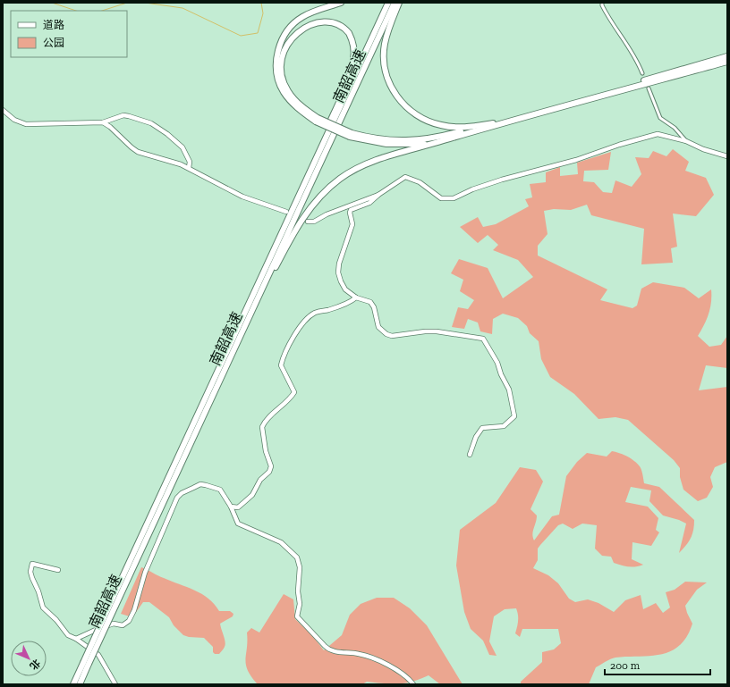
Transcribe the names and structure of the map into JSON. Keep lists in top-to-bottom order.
{
  "streets": {
    "highway": ["南韶高速"]
  },
  "legend": ["道路", "公园"],
  "scale_bar": "200 m",
  "north": "bottom right"
}
